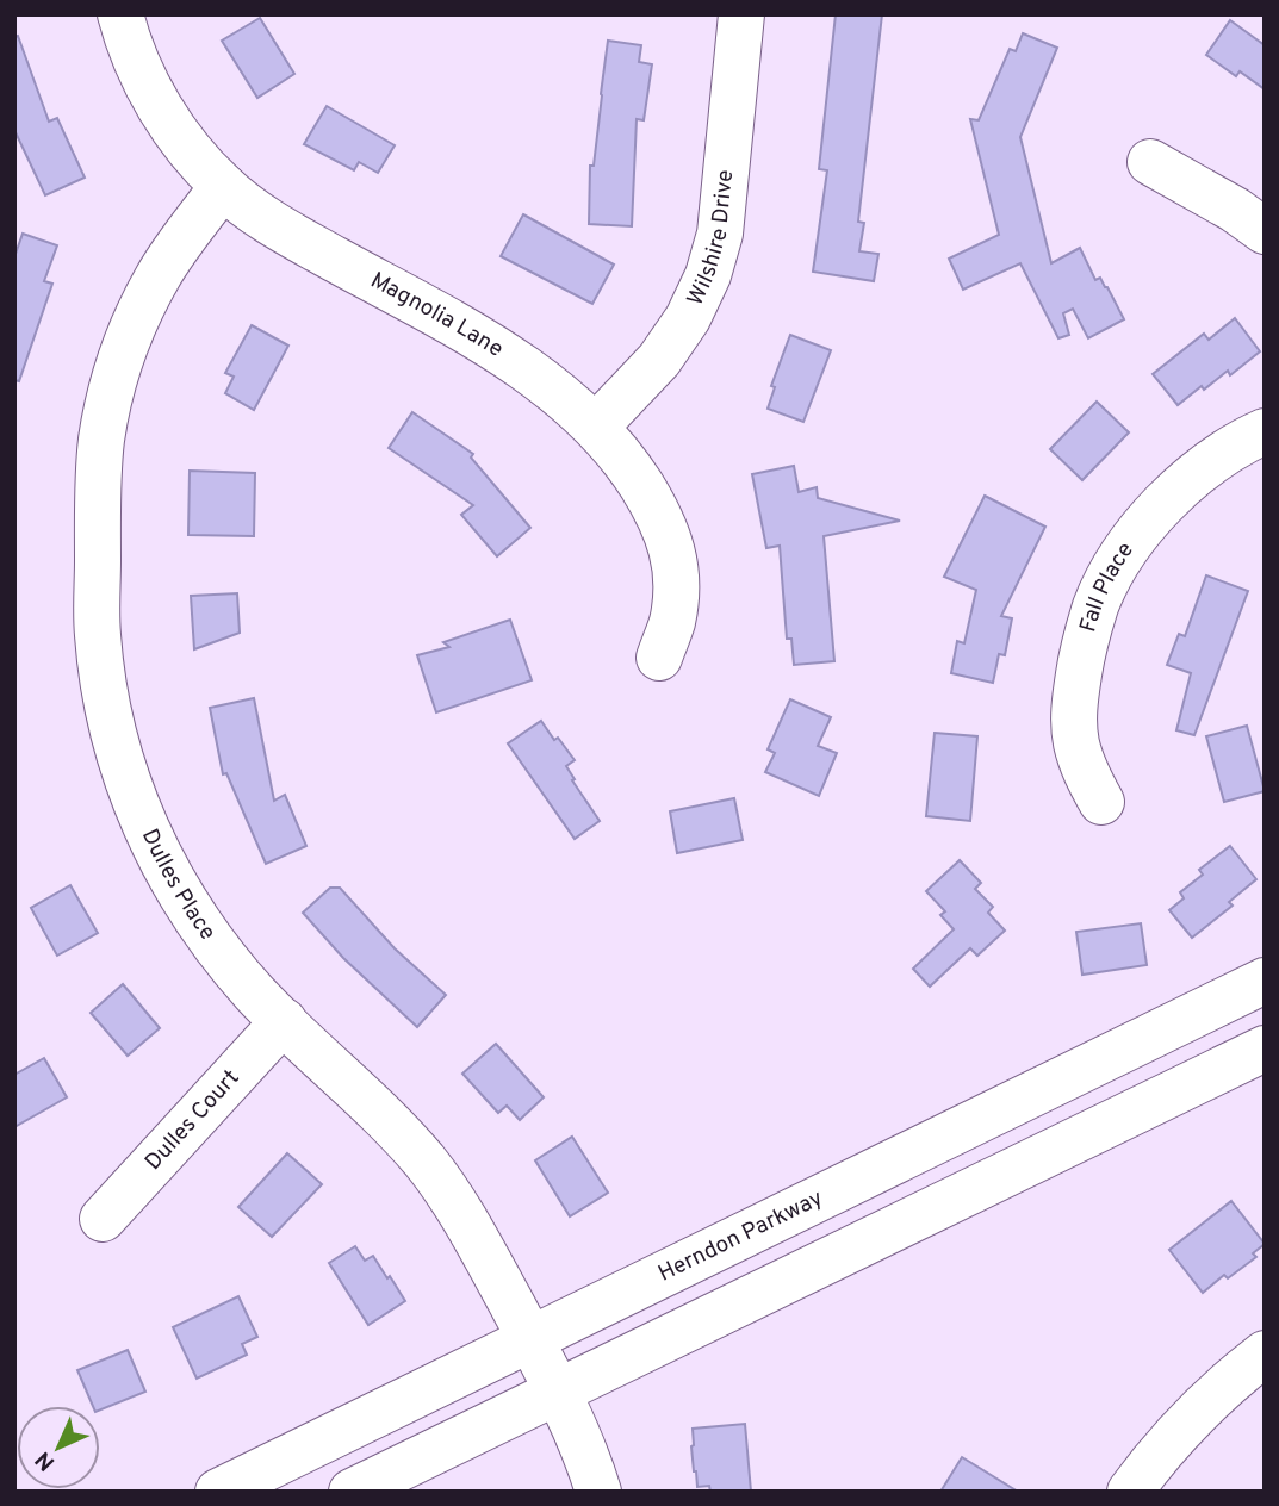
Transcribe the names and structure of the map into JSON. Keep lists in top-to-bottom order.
{
  "streets": {
    "street": [
      "Wilshire Drive",
      "Magnolia Lane",
      "Fall Place",
      "Dulles Place",
      "Dulles Court",
      "Herndon Parkway"
    ]
  },
  "crossings": [
    ["Wilshire Drive", "Magnolia Lane"],
    ["Magnolia Lane", "Dulles Place"],
    ["Dulles Place", "Dulles Court"],
    ["Dulles Place", "Herndon Parkway"]
  ],
  "north": "bottom left"
}
